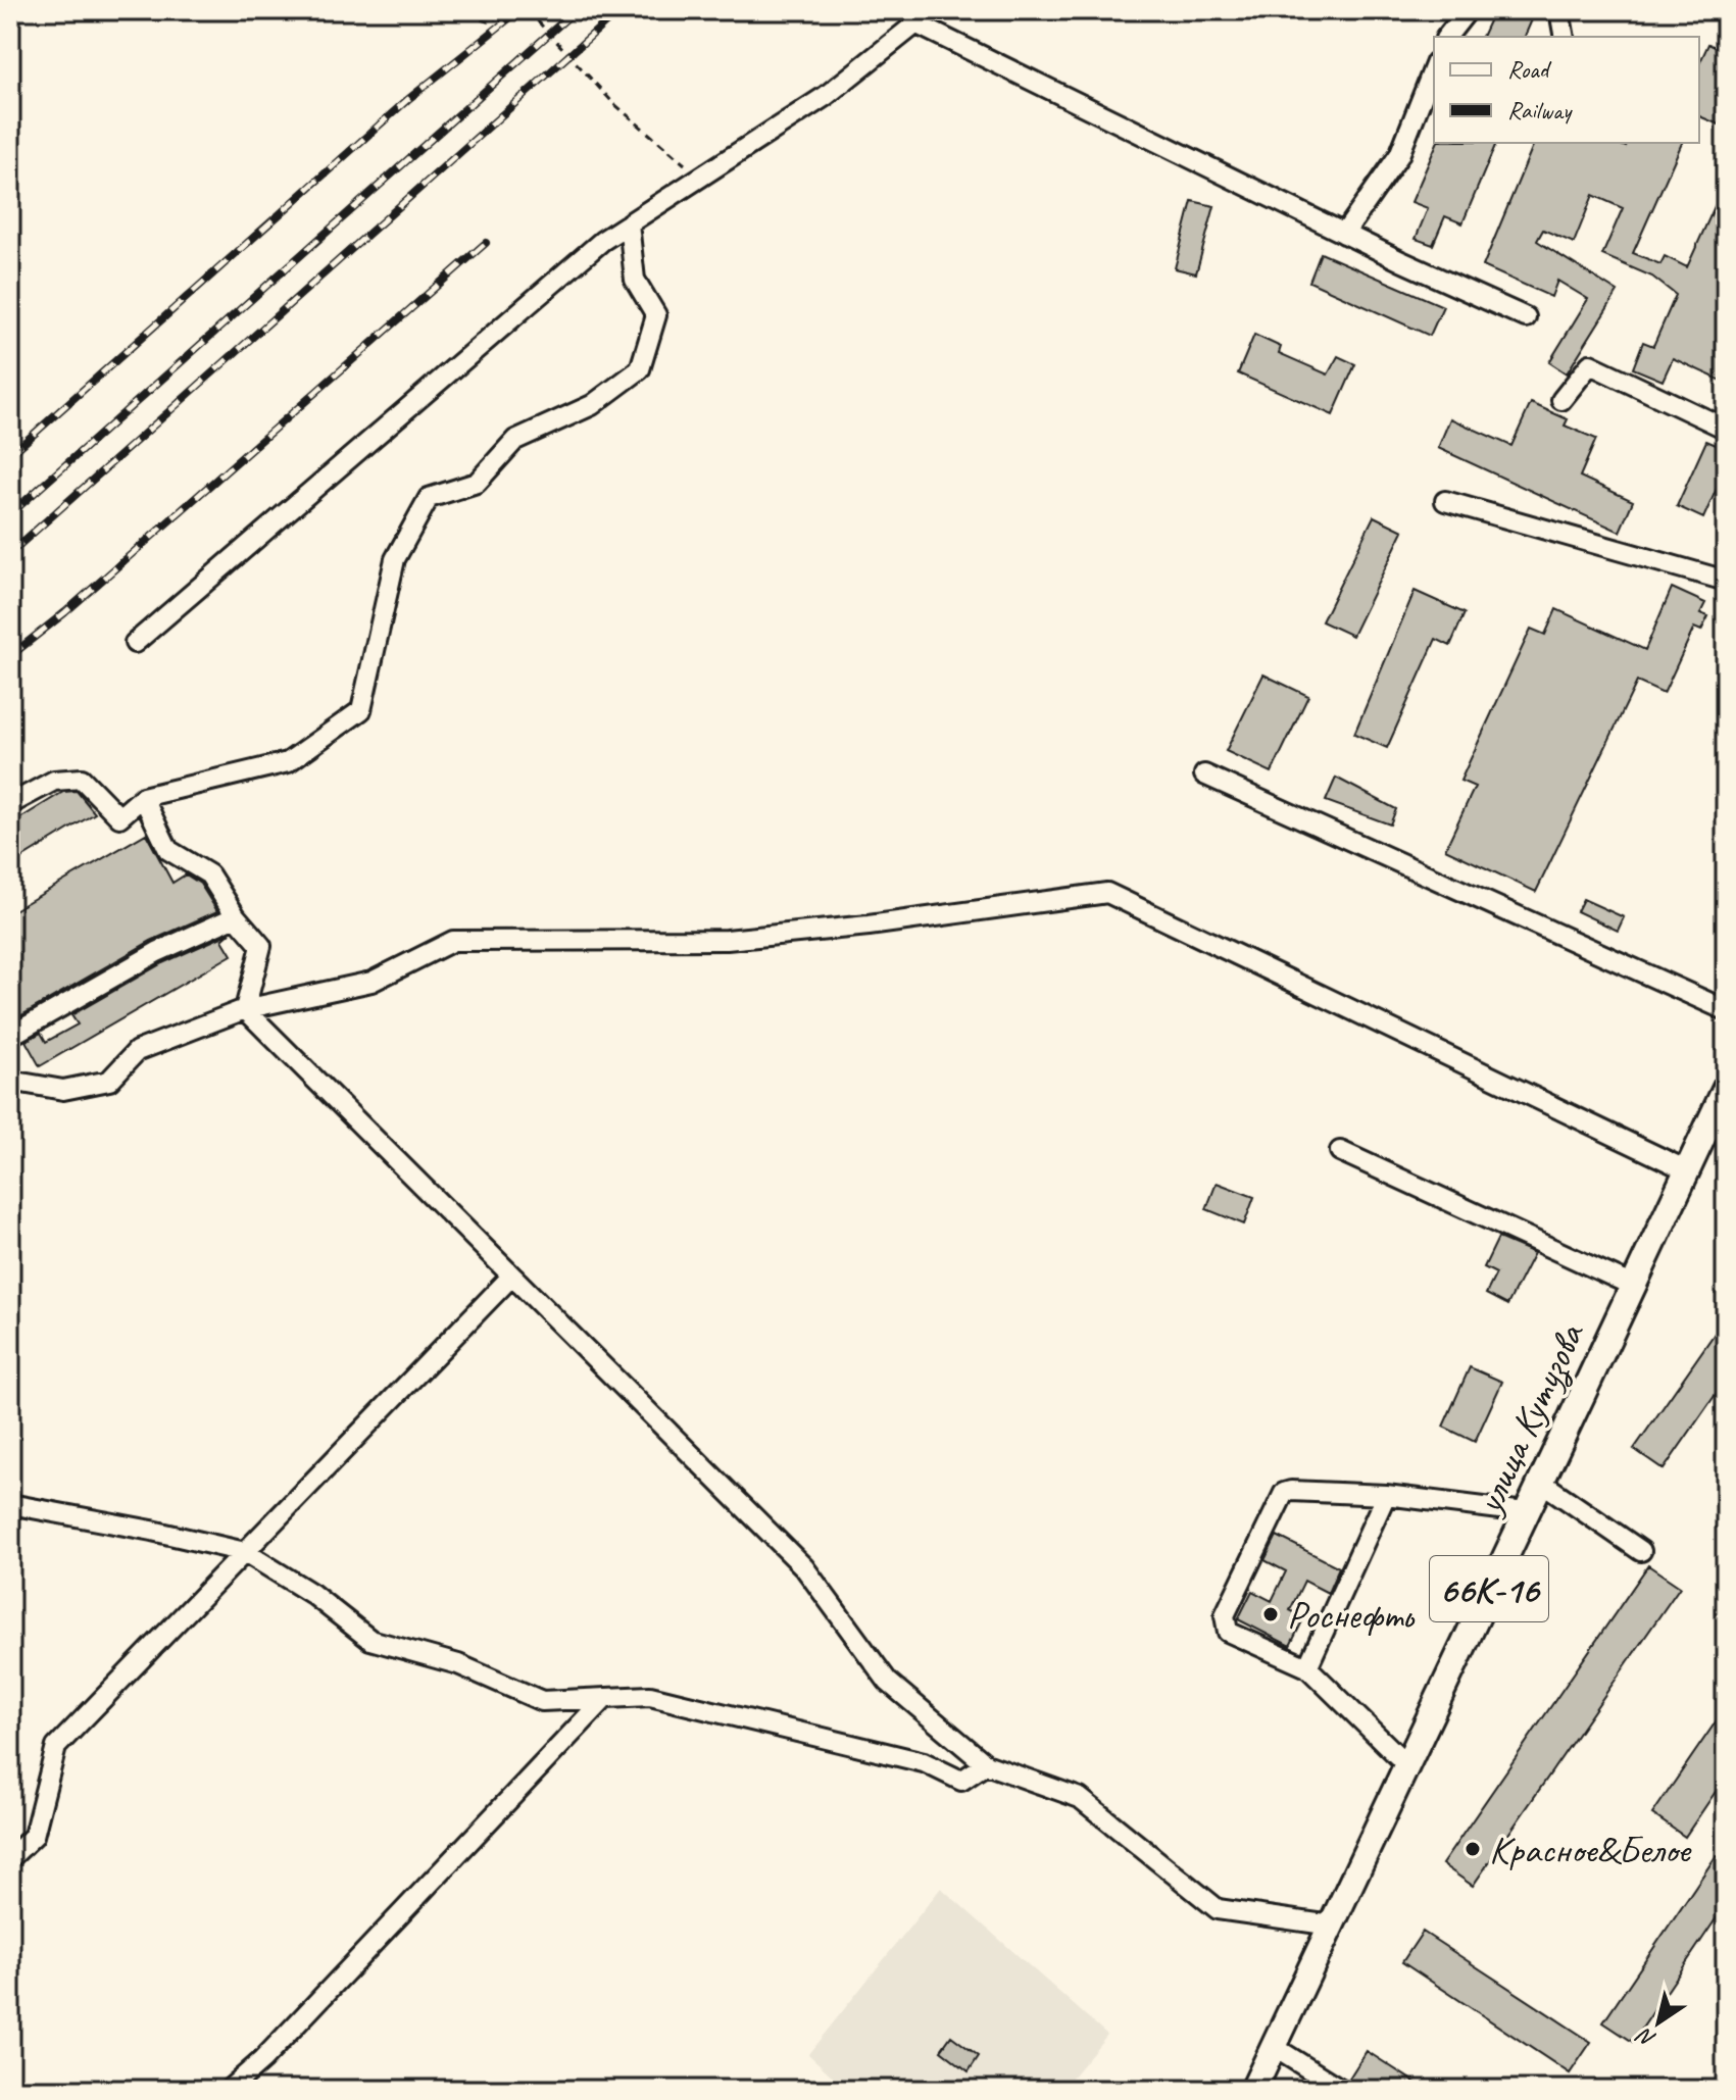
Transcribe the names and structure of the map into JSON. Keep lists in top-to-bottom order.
{
  "streets": {
    "main road": ["улица Кутузова", "66К-16"]
  },
  "places": ["Роснефть", "Красное&Белое"],
  "legend": ["Road", "Railway"],
  "north": "bottom left"
}
